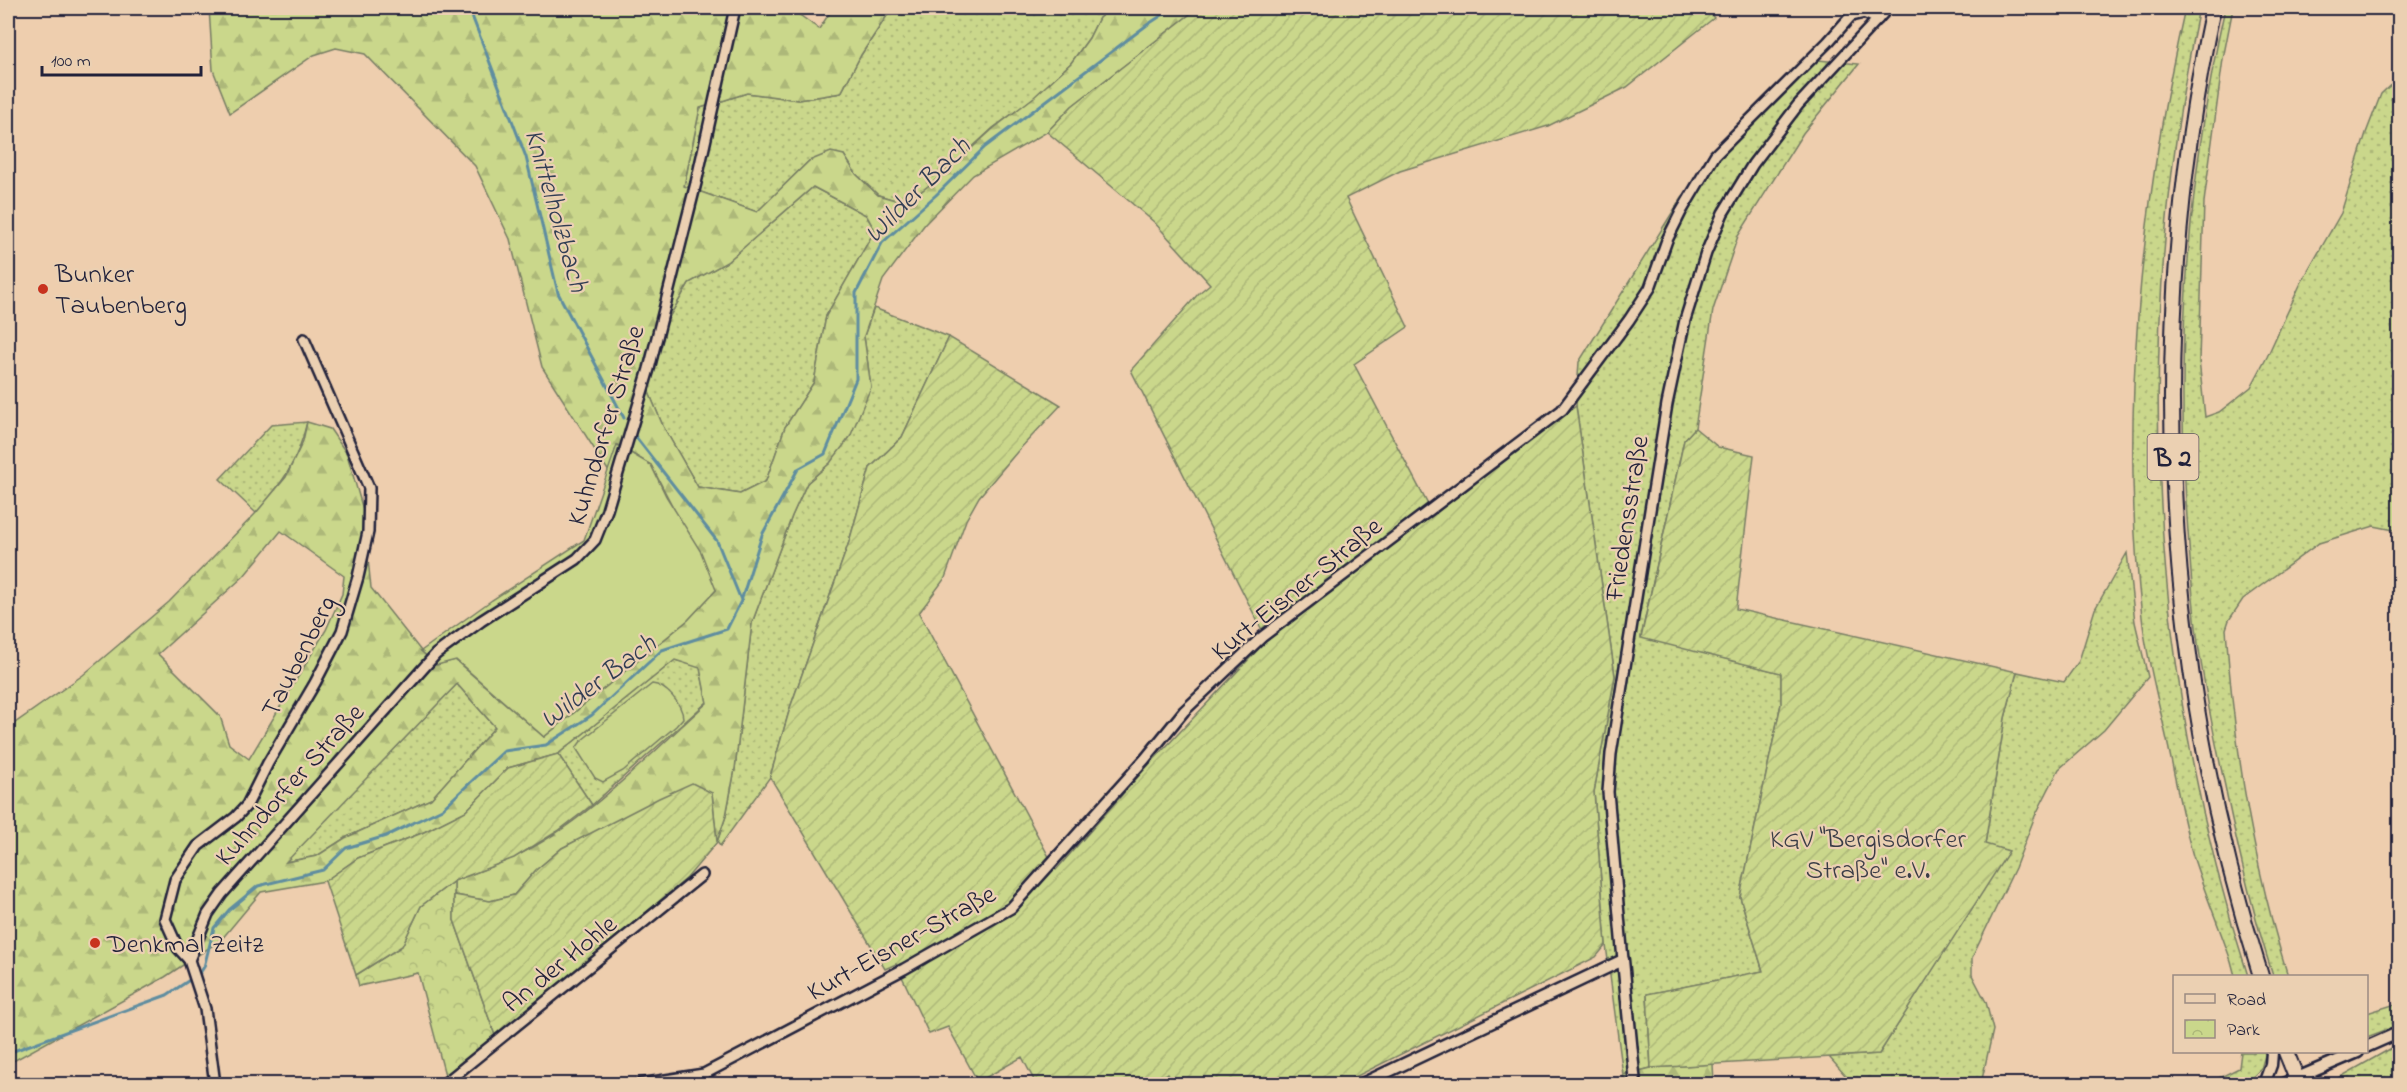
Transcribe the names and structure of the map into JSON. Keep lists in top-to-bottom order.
{
  "streets": {
    "main road": ["B 2"],
    "street": [
      "Kuhndorfer Straße",
      "Friedensstraße",
      "Kurt-Eisner-Straße",
      "Taubenberg",
      "An der Hohle"
    ]
  },
  "crossings": [
    ["Kuhndorfer Straße", "Taubenberg"],
    ["Friedensstraße", "Kurt-Eisner-Straße"]
  ],
  "water": ["Wilder Bach", "Knittelholzbach"],
  "parks": ["KGV \"Bergisdorfer Straße\" e.V."],
  "places": ["Bunker Taubenberg", "Denkmal Zeitz"],
  "legend": ["Road", "Park"],
  "scale_bar": "100 m"
}
